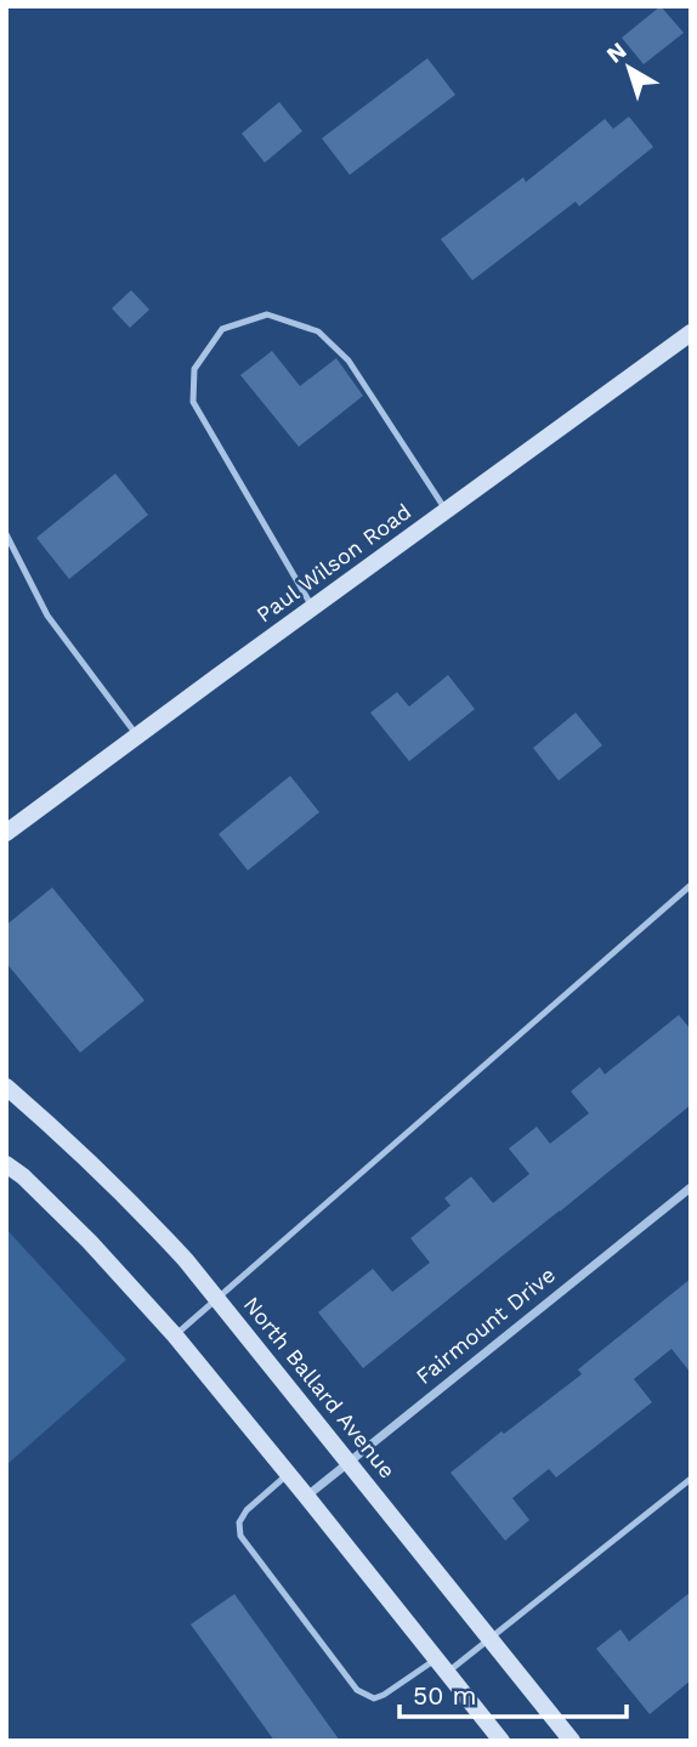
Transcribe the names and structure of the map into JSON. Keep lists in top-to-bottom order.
{
  "streets": {
    "main road": ["Paul Wilson Road", "North Ballard Avenue"],
    "street": ["Fairmount Drive"]
  },
  "crossings": [
    ["Fairmount Drive", "North Ballard Avenue"]
  ],
  "scale_bar": "50 m",
  "north": "top left"
}
